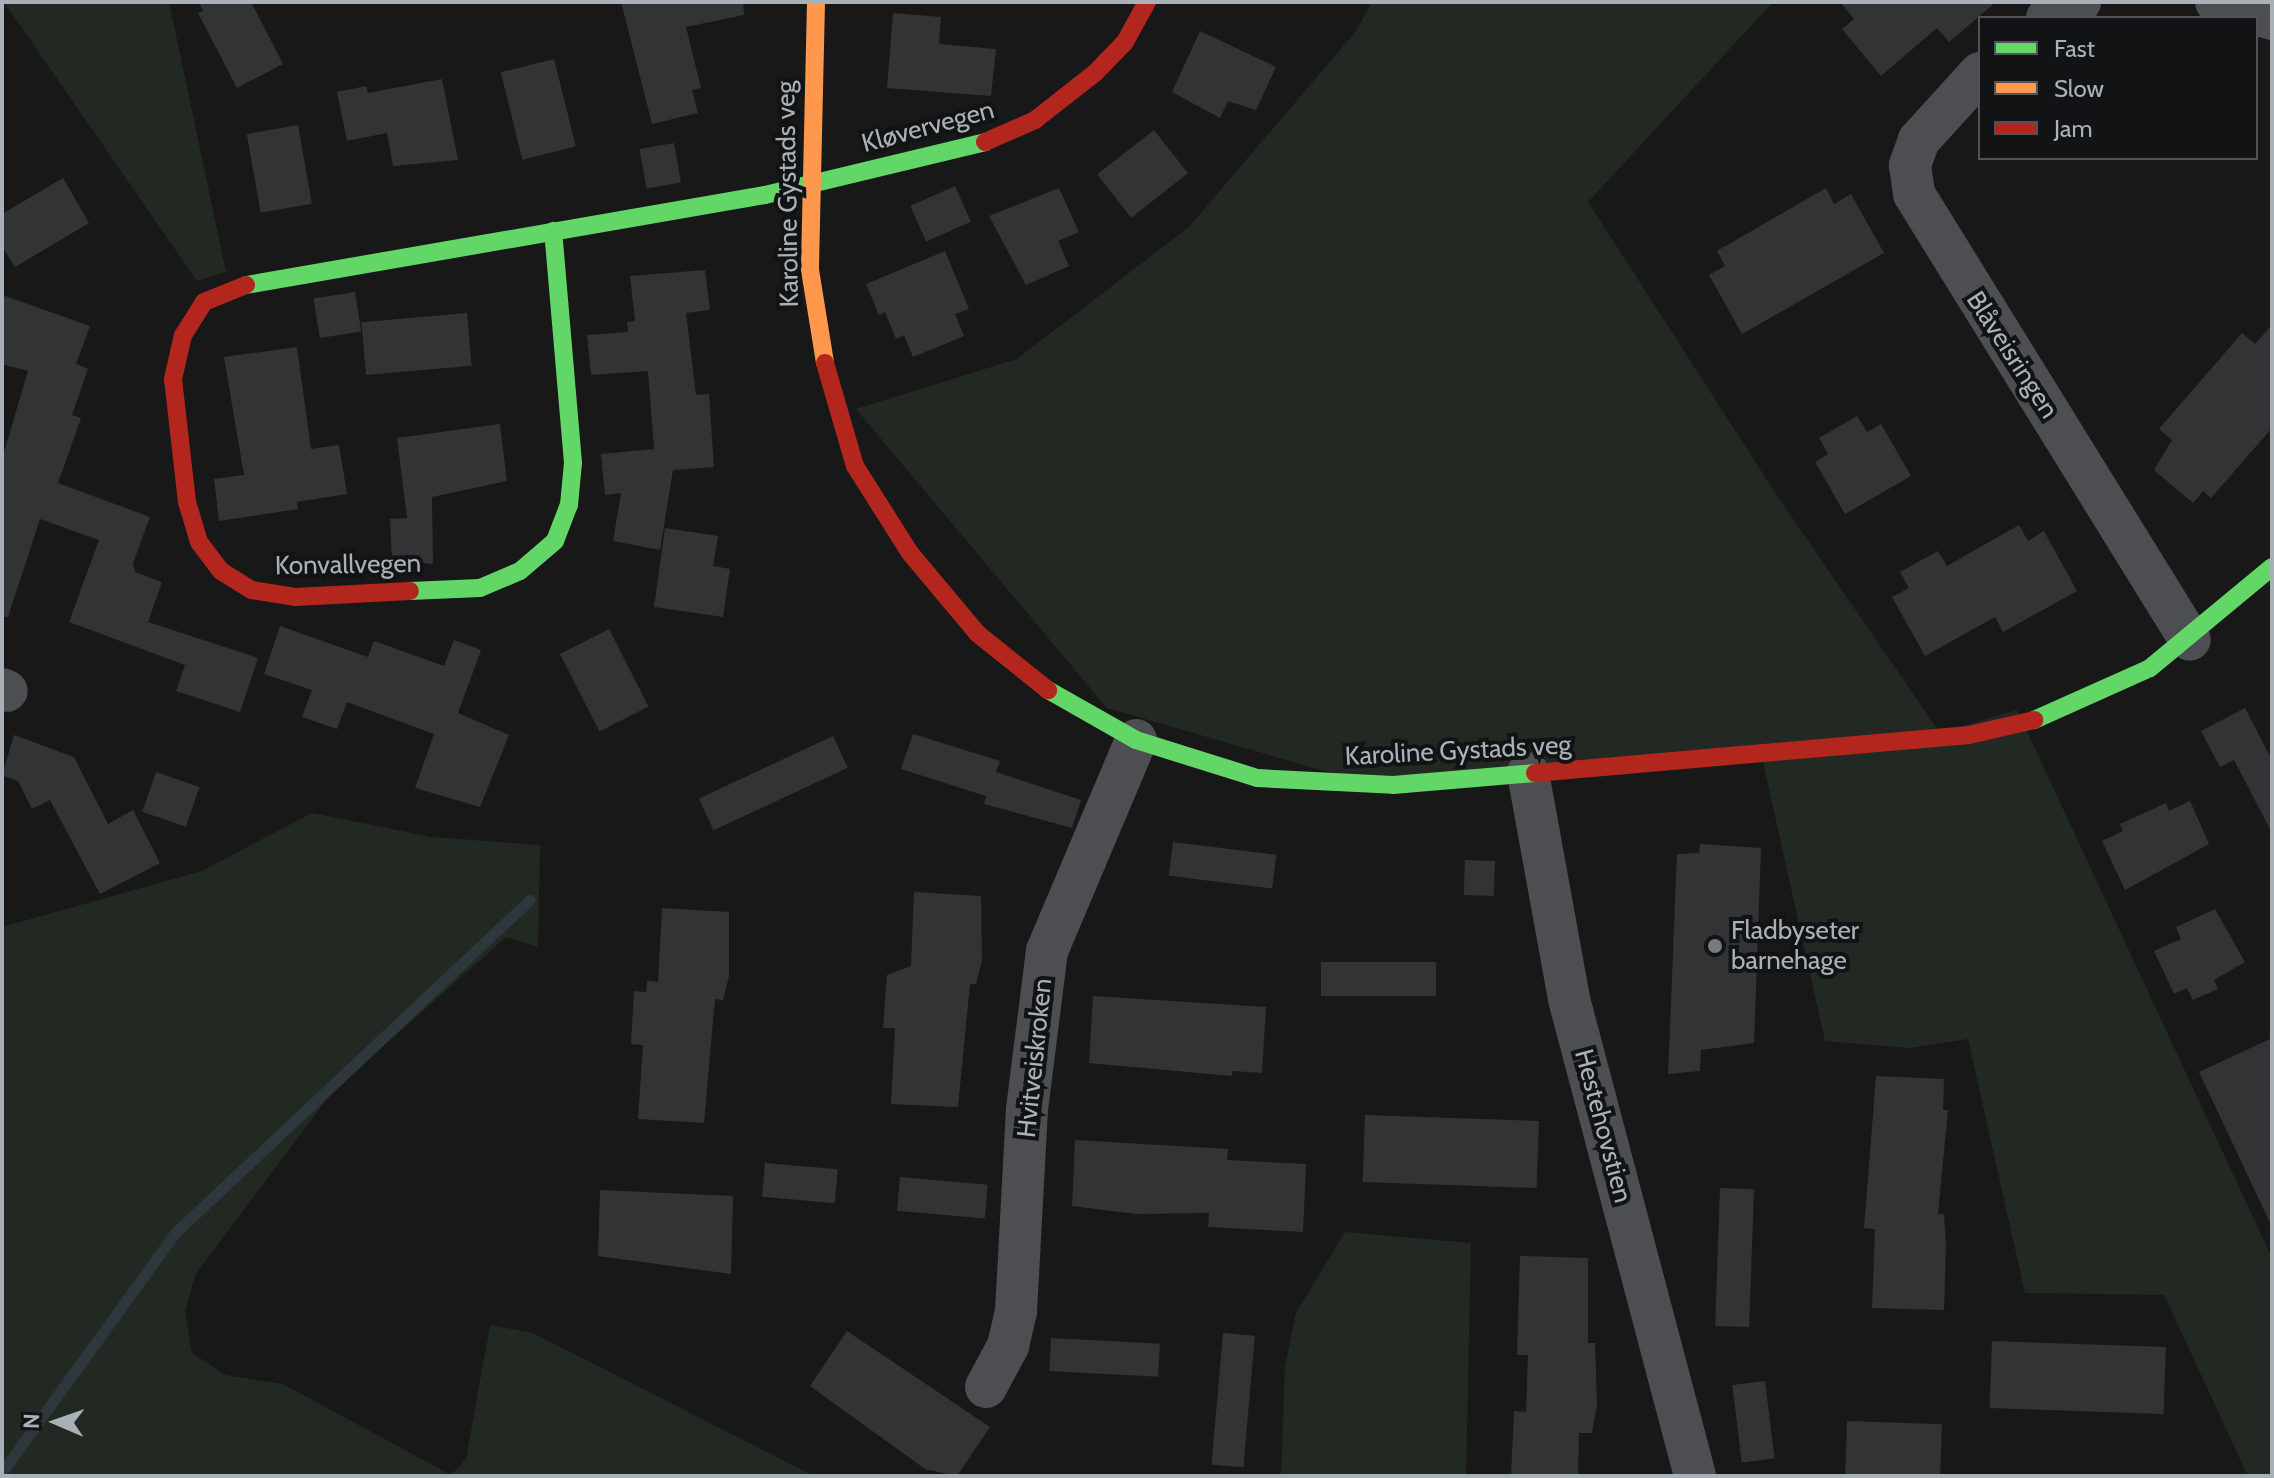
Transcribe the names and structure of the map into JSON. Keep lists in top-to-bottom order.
{
  "streets": {
    "street": [
      "Kløvervegen",
      "Karoline Gystads veg",
      "Blåveisringen",
      "Konvallvegen",
      "Hvitveiskroken",
      "Hestehovstien"
    ]
  },
  "crossings": [
    ["Kløvervegen", "Karoline Gystads veg"],
    ["Kløvervegen", "Konvallvegen"],
    ["Karoline Gystads veg", "Blåveisringen"],
    ["Karoline Gystads veg", "Konvallvegen"],
    ["Karoline Gystads veg", "Hvitveiskroken"],
    ["Karoline Gystads veg", "Hestehovstien"]
  ],
  "places": ["Fladbyseter barnehage"],
  "legend": ["Fast", "Slow", "Jam"],
  "north": "left"
}
